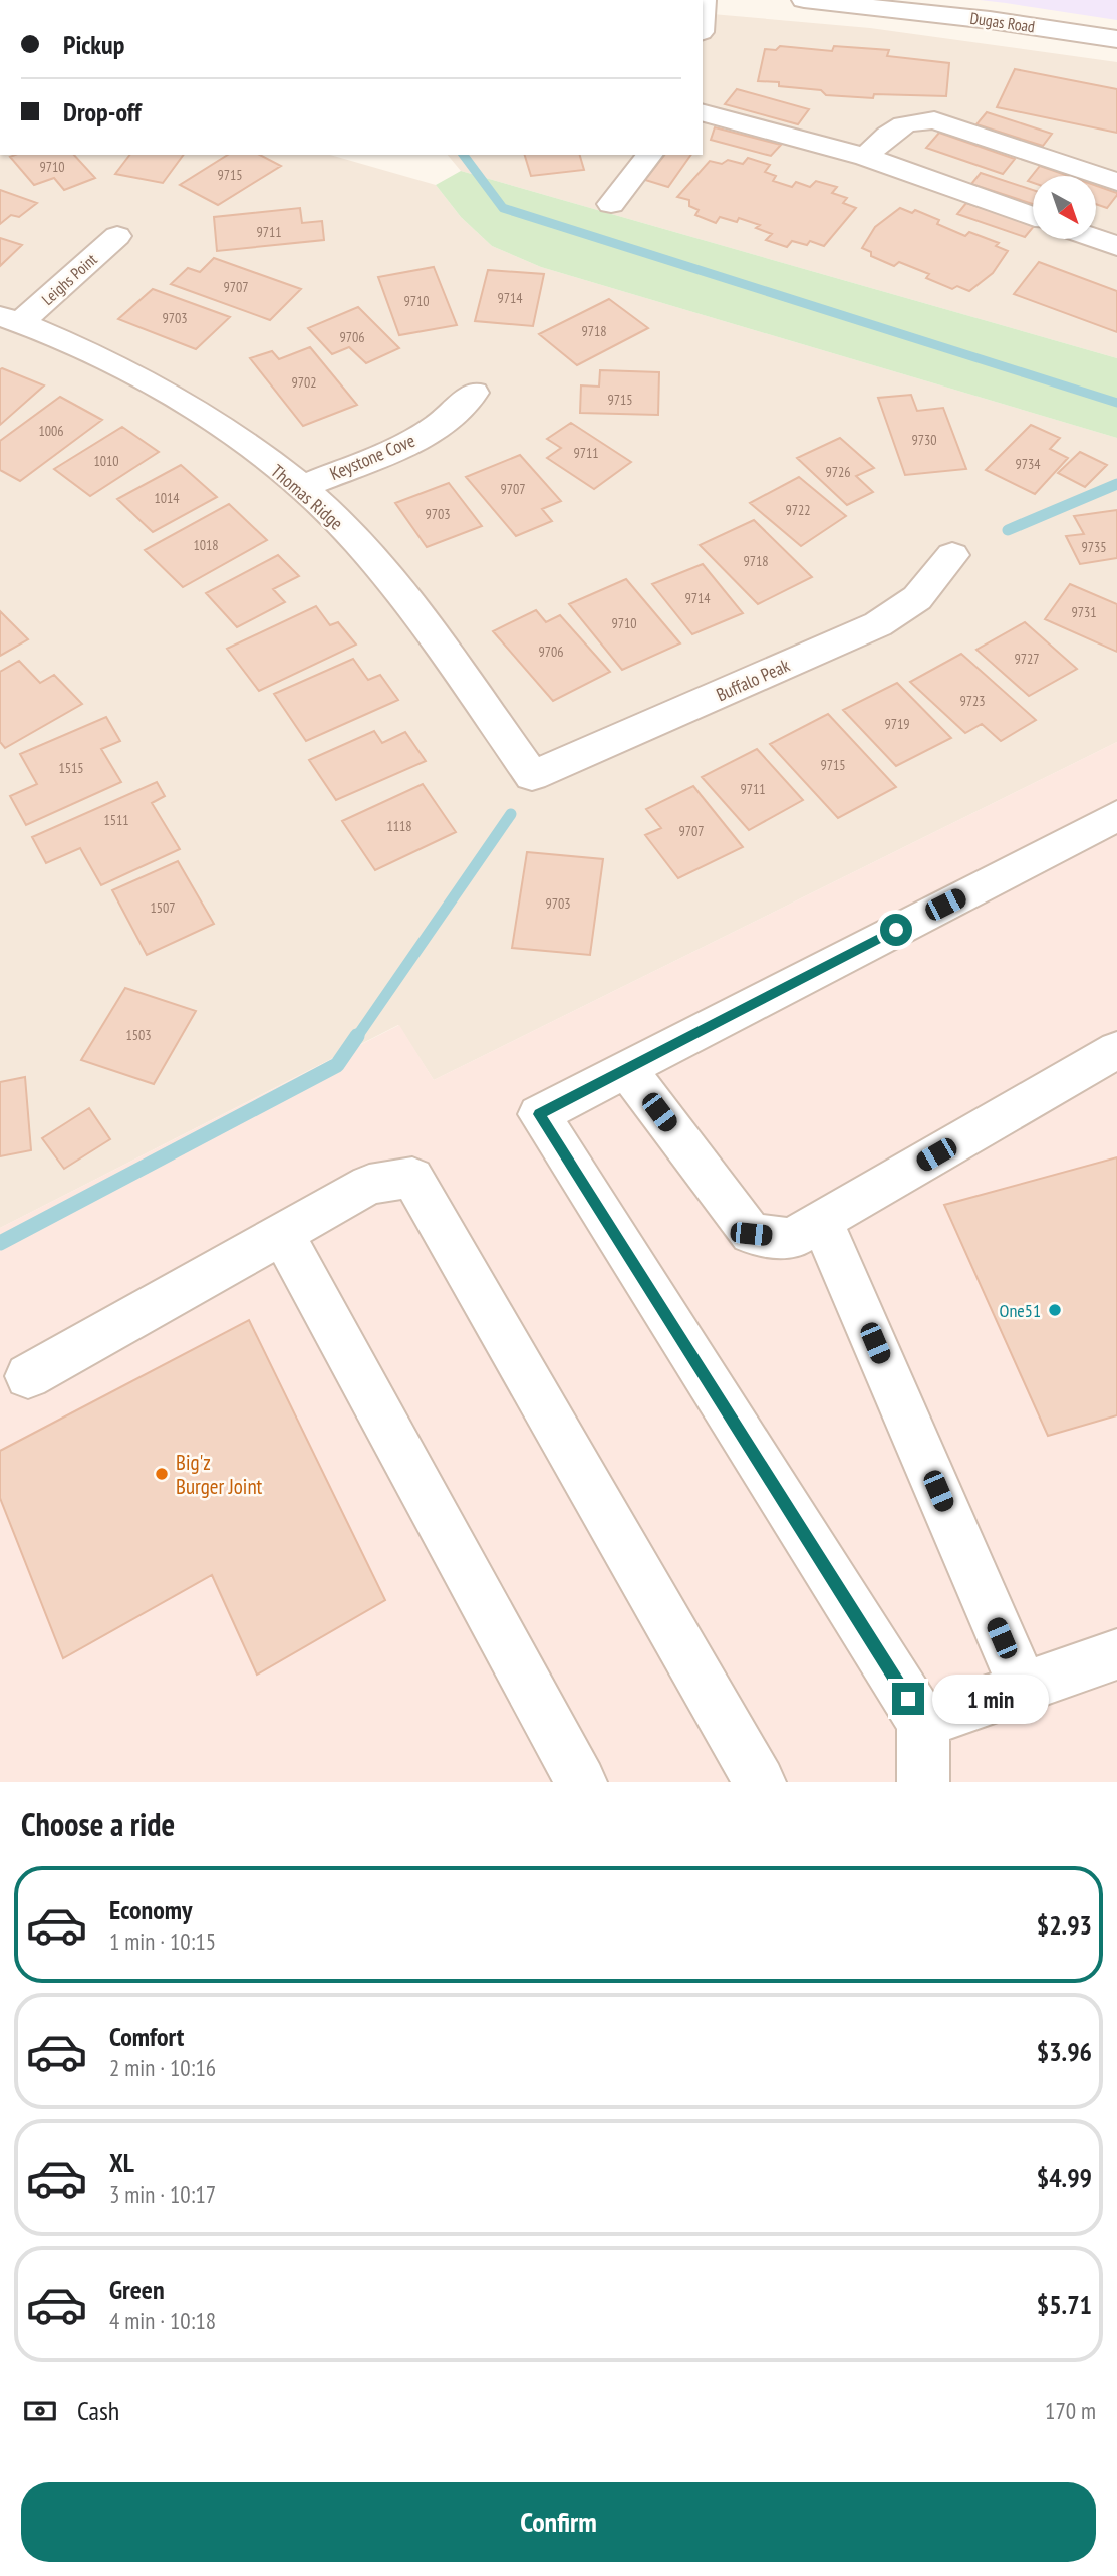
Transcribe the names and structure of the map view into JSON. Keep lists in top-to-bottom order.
{
  "streets": {
    "street": [
      "Dugas Road",
      "Leighs Point",
      "Keystone Cove",
      "Thomas Ridge",
      "Buffalo Peak"
    ]
  },
  "crossings": [
    ["Leighs Point", "Thomas Ridge"],
    ["Keystone Cove", "Thomas Ridge"],
    ["Thomas Ridge", "Buffalo Peak"]
  ],
  "places": ["One51", "Big'z Burger Joint"],
  "house_numbers": [
    "9710",
    "9715",
    "9711",
    "9707",
    "9714",
    "9710",
    "9703",
    "9718",
    "9706",
    "9702",
    "9715",
    "1006",
    "9730",
    "9711",
    "1010",
    "9734",
    "9726",
    "9707",
    "1014",
    "9722",
    "9703",
    "1018",
    "9735",
    "9718",
    "9714",
    "9731",
    "9710",
    "9706",
    "9727",
    "9723",
    "9719",
    "9715",
    "1515",
    "9711",
    "1511",
    "1118",
    "9707",
    "9703",
    "1507",
    "1503"
  ],
  "north": "bottom right",
  "page": {
    "banner": ["Pickup", "Drop-off"],
    "bubble": "1 min",
    "heading": "Choose a ride",
    "list": [
      {
        "name": "Economy",
        "note": "1 min · 10:15",
        "value": "$2.93"
      },
      {
        "name": "Comfort",
        "note": "2 min · 10:16",
        "value": "$3.96"
      },
      {
        "name": "XL",
        "note": "3 min · 10:17",
        "value": "$4.99"
      },
      {
        "name": "Green",
        "note": "4 min · 10:18",
        "value": "$5.71"
      }
    ],
    "pay": ["Cash", "170 m"],
    "buttons": "Confirm"
  }
}
